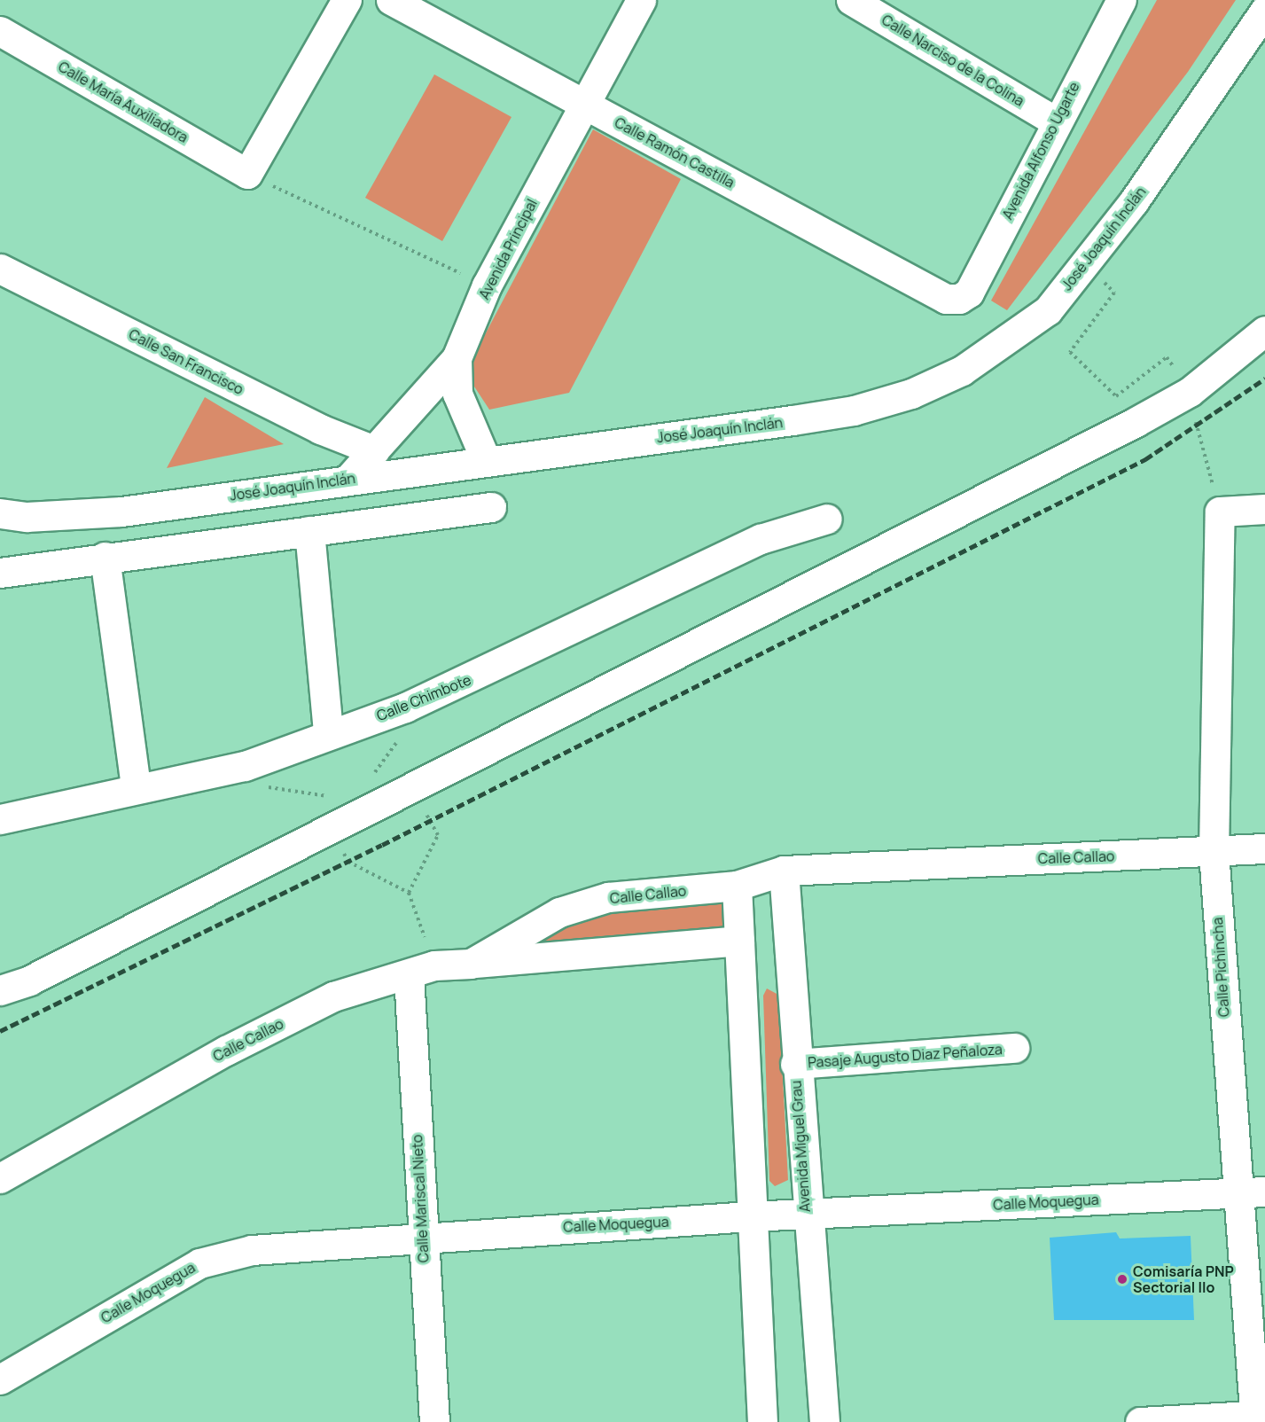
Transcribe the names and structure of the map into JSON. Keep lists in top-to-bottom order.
{
  "streets": {
    "street": [
      "Calle Narciso de la Colina",
      "Calle María Auxiliadora",
      "Avenida Alfonso Ugarte",
      "Calle Ramón Castilla",
      "José Joaquín Inclán",
      "Avenida Principal",
      "Calle San Francisco",
      "Calle Chimbote",
      "Calle Callao",
      "Calle Pichincha",
      "Pasaje Augusto Diaz Peñaloza",
      "Avenida Miguel Grau",
      "Calle Mariscal Nieto",
      "Calle Moquegua"
    ]
  },
  "crossings": [
    ["Calle Narciso de la Colina", "Avenida Alfonso Ugarte"],
    ["Avenida Alfonso Ugarte", "Calle Ramón Castilla"],
    ["Calle Ramón Castilla", "Avenida Principal"],
    ["José Joaquín Inclán", "Avenida Principal"],
    ["Avenida Principal", "Calle San Francisco"],
    ["Calle Callao", "Calle Pichincha"],
    ["Calle Callao", "Avenida Miguel Grau"],
    ["Calle Callao", "Calle Mariscal Nieto"],
    ["Calle Pichincha", "Calle Moquegua"],
    ["Pasaje Augusto Diaz Peñaloza", "Avenida Miguel Grau"],
    ["Avenida Miguel Grau", "Calle Moquegua"],
    ["Calle Mariscal Nieto", "Calle Moquegua"]
  ],
  "places": ["Comisaría PNP Sectorial Ilo"]
}
